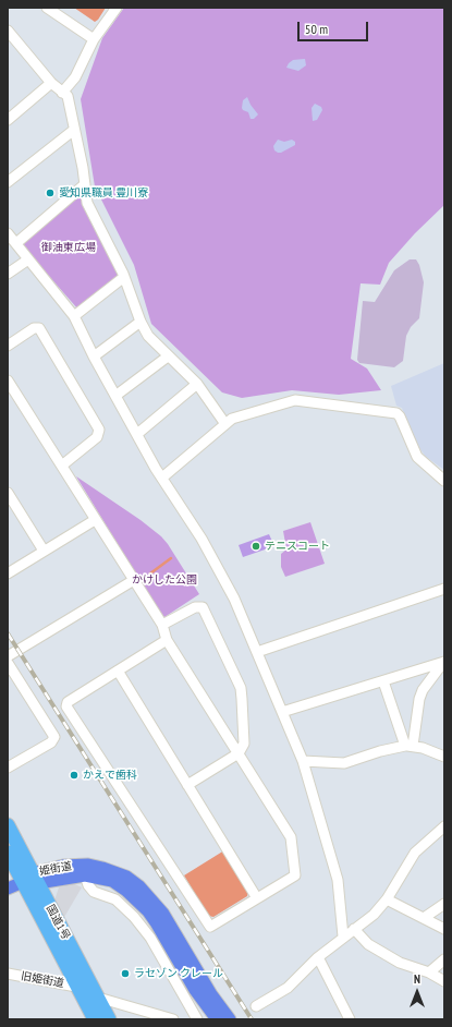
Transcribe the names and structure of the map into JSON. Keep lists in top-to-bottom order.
{
  "streets": {
    "highway": ["国道1号"],
    "main road": ["姫街道"],
    "street": ["旧姫街道"]
  },
  "crossings": [
    ["姫街道", "国道1号"],
    ["国道1号", "旧姫街道"]
  ],
  "parks": ["御油東広場", "かけした公園"],
  "places": [
    "愛知県職員 豊川寮",
    "テニスコート",
    "かえで歯科",
    "ラセゾン クレール"
  ],
  "scale_bar": "50 m",
  "north": "top"
}
